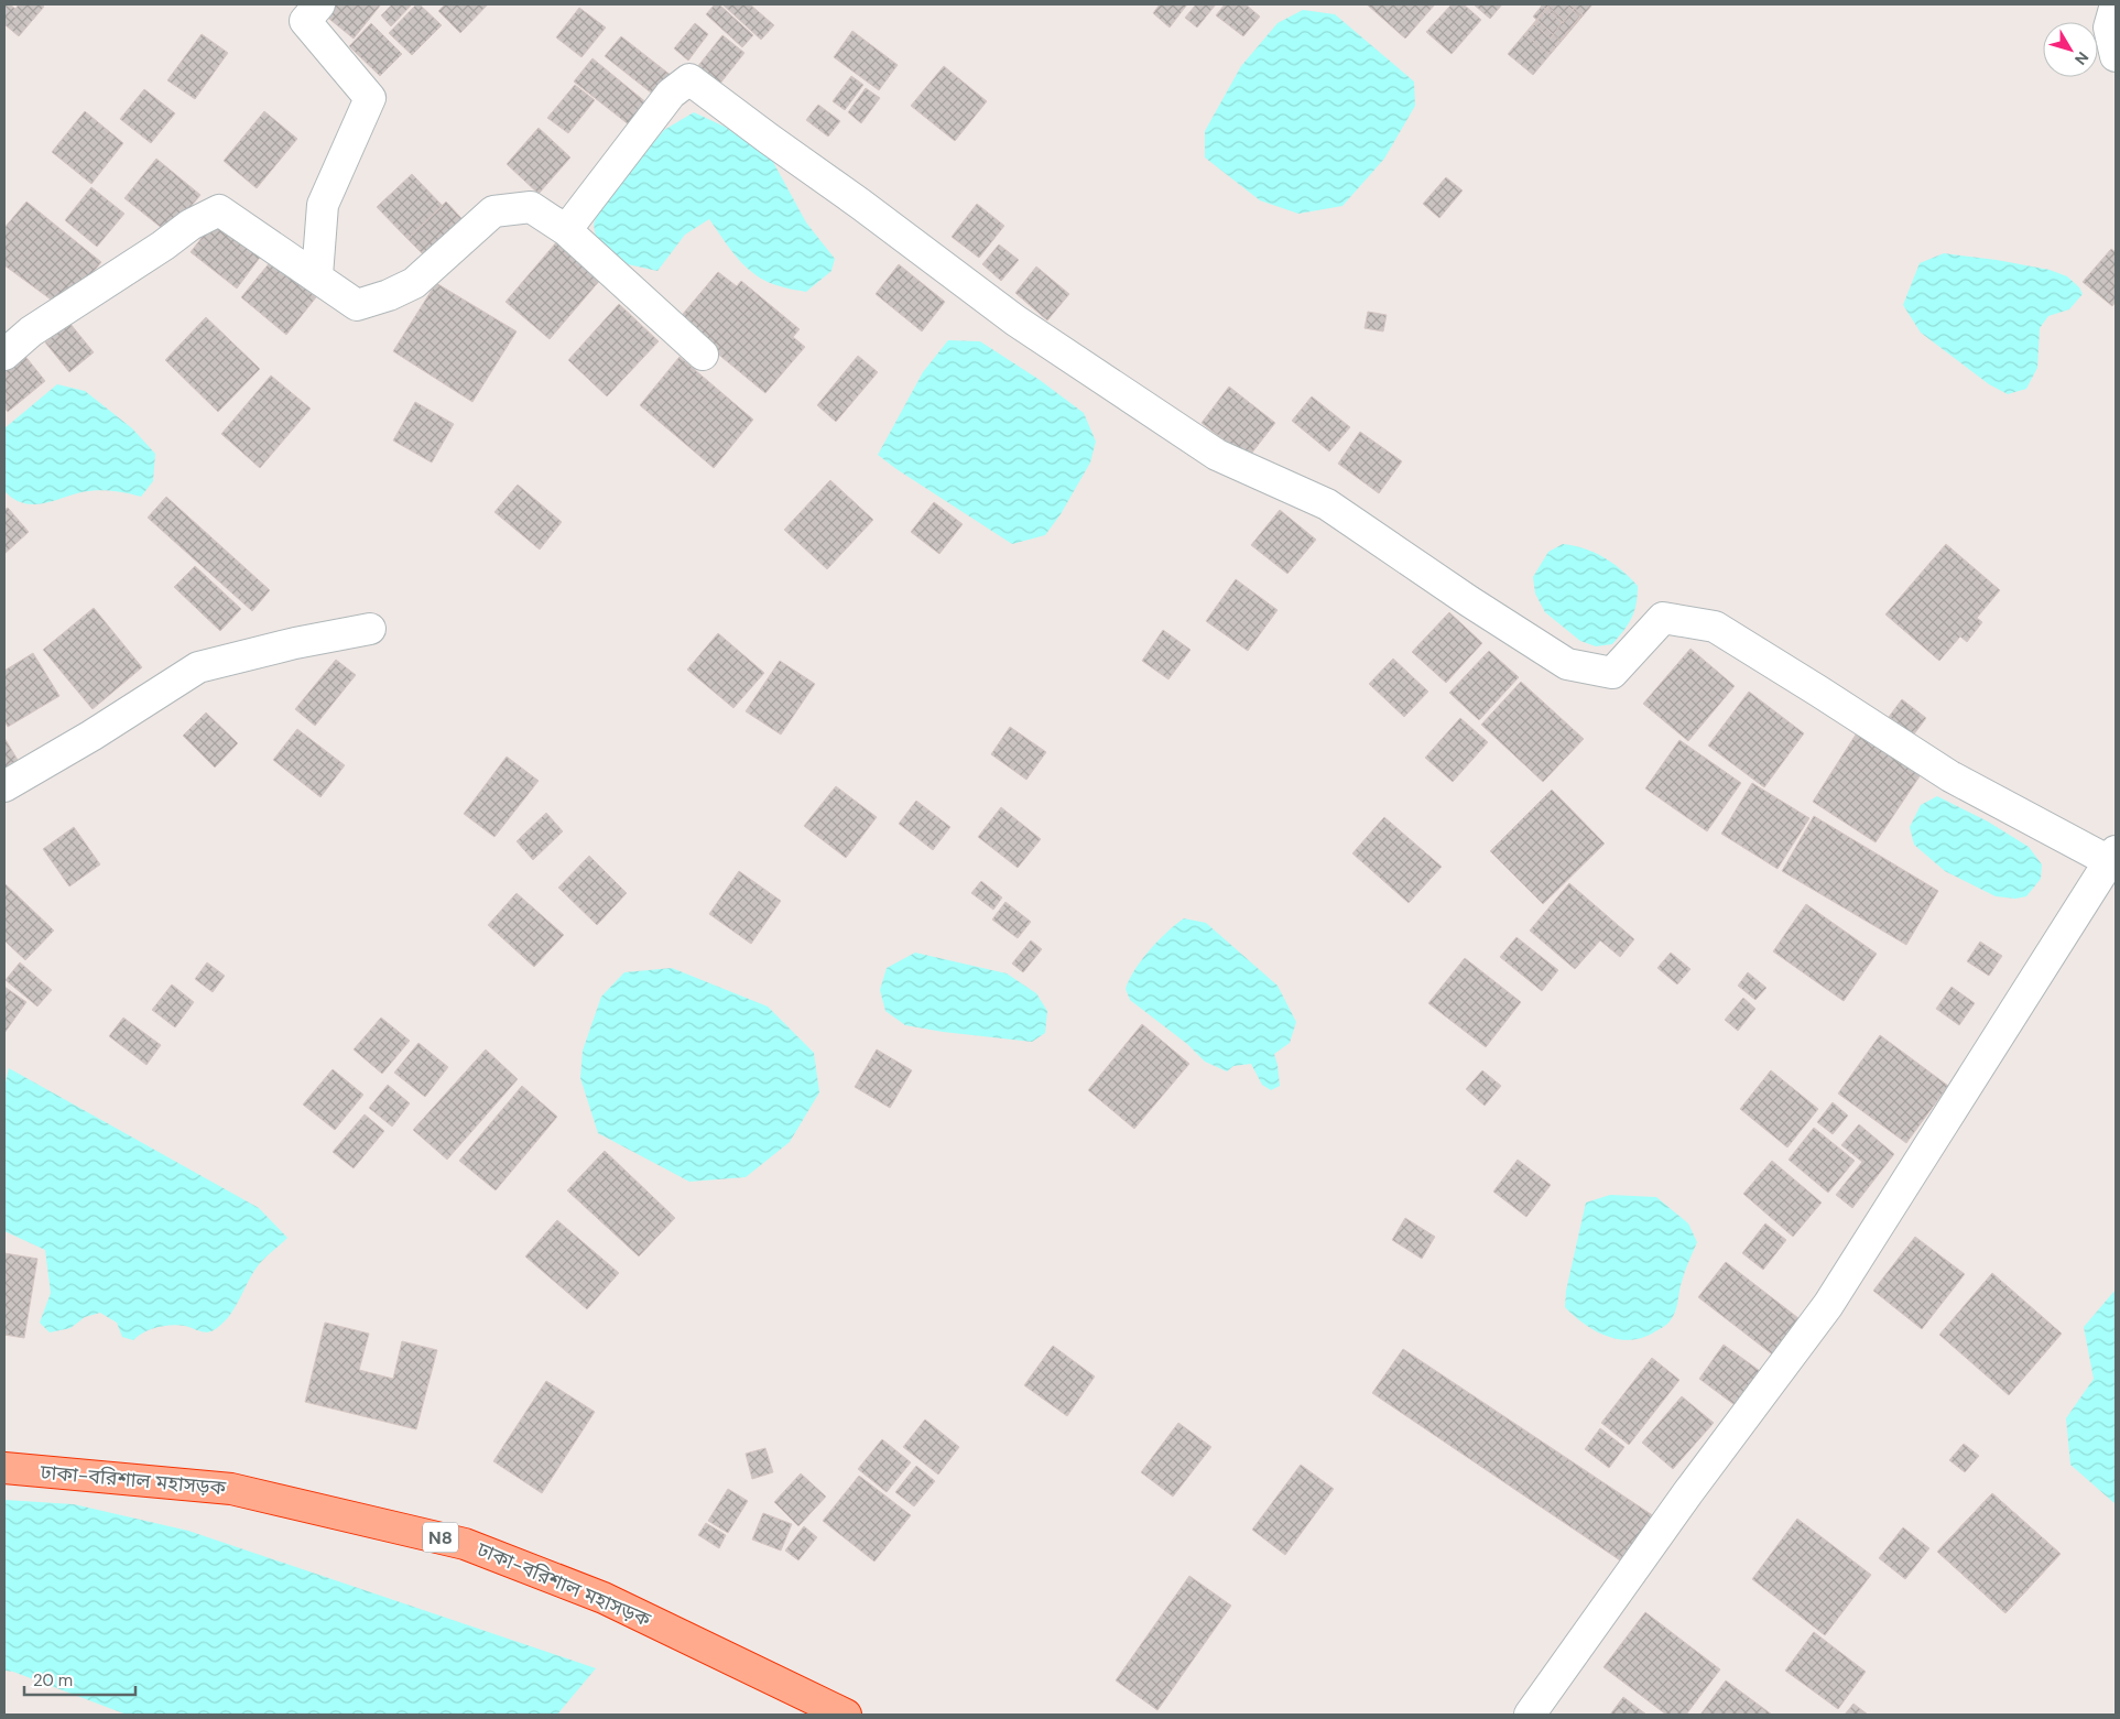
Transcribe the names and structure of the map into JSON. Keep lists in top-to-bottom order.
{
  "streets": {
    "highway": ["ঢাকা-বরিশাল মহাসড়ক", "N8"]
  },
  "scale_bar": "20 m",
  "north": "bottom right"
}
